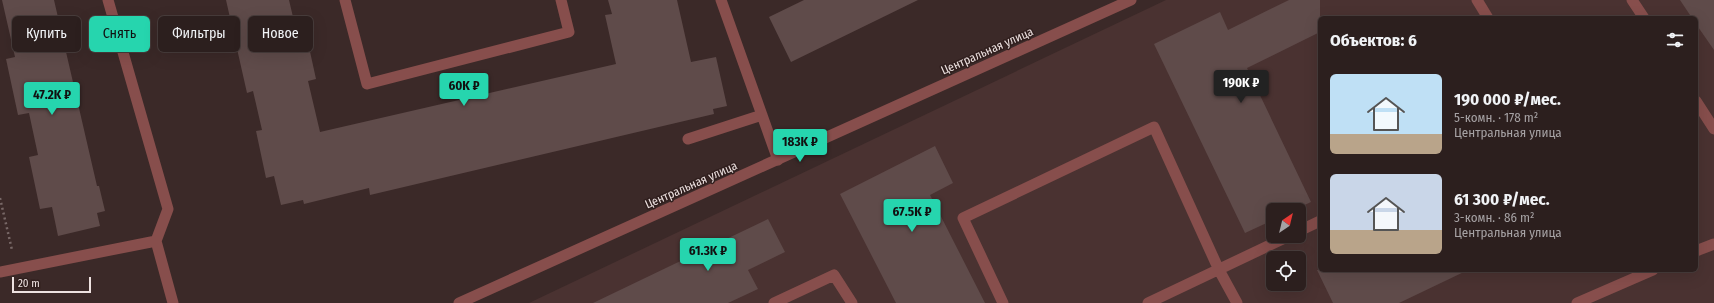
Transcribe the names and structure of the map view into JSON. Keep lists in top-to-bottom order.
{
  "streets": {
    "street": ["Центральная улица"]
  },
  "scale_bar": "20 m",
  "north": "top right",
  "page": {
    "chip": [
      "Купить",
      "Снять",
      "Фильтры",
      "Новое"
    ],
    "heading": "Объектов: 6",
    "list": [
      {
        "name": "190 000 ₽/мес.",
        "note": "5-комн. · 178 m² · Центральная улица"
      },
      {
        "name": "61 300 ₽/мес.",
        "note": "3-комн. · 86 m² · Центральная улица"
      }
    ],
    "price": [
      "190K ₽",
      "60K ₽",
      "47.2K ₽",
      "183K ₽",
      "67.5K ₽",
      "61.3K ₽"
    ],
    "scale": "20 m"
  }
}
